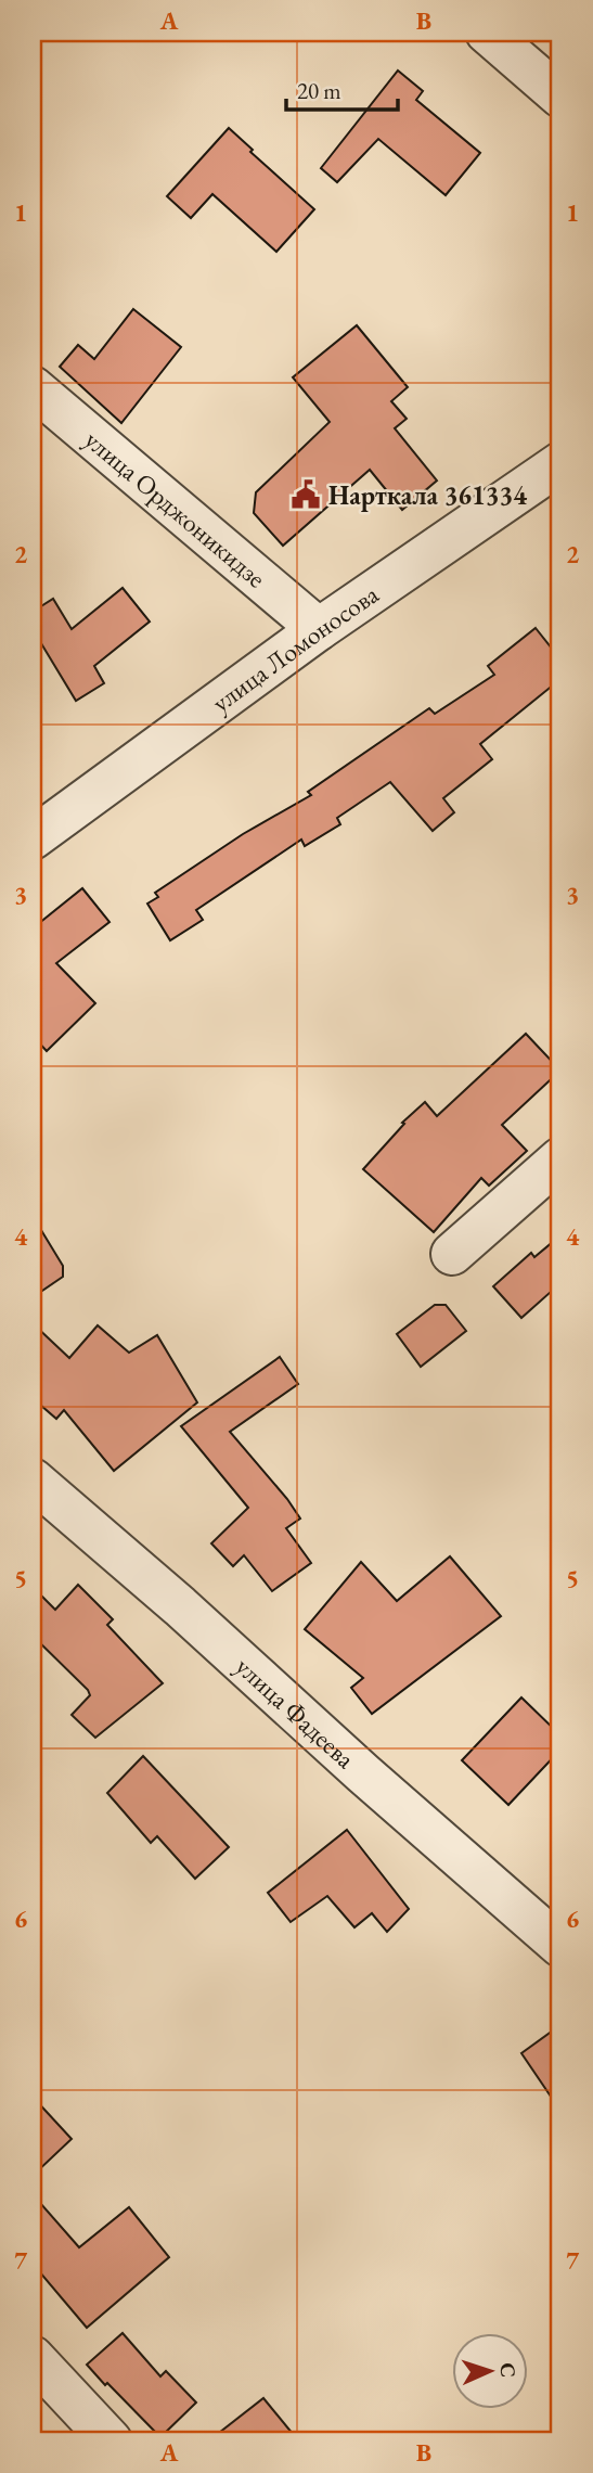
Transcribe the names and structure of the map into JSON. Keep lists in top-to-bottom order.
{
  "streets": {
    "street": ["улица Орджоникидзе", "улица Ломоносова", "улица Фадеева"]
  },
  "crossings": [
    ["улица Орджоникидзе", "улица Ломоносова"]
  ],
  "places": {
    "public building": ["Нарткала 361334"]
  },
  "scale_bar": "20 m",
  "north": "right",
  "grid": {
    "columns": ["A", "B"],
    "rows": [
      "1",
      "2",
      "3",
      "4",
      "5",
      "6",
      "7"
    ]
  }
}
